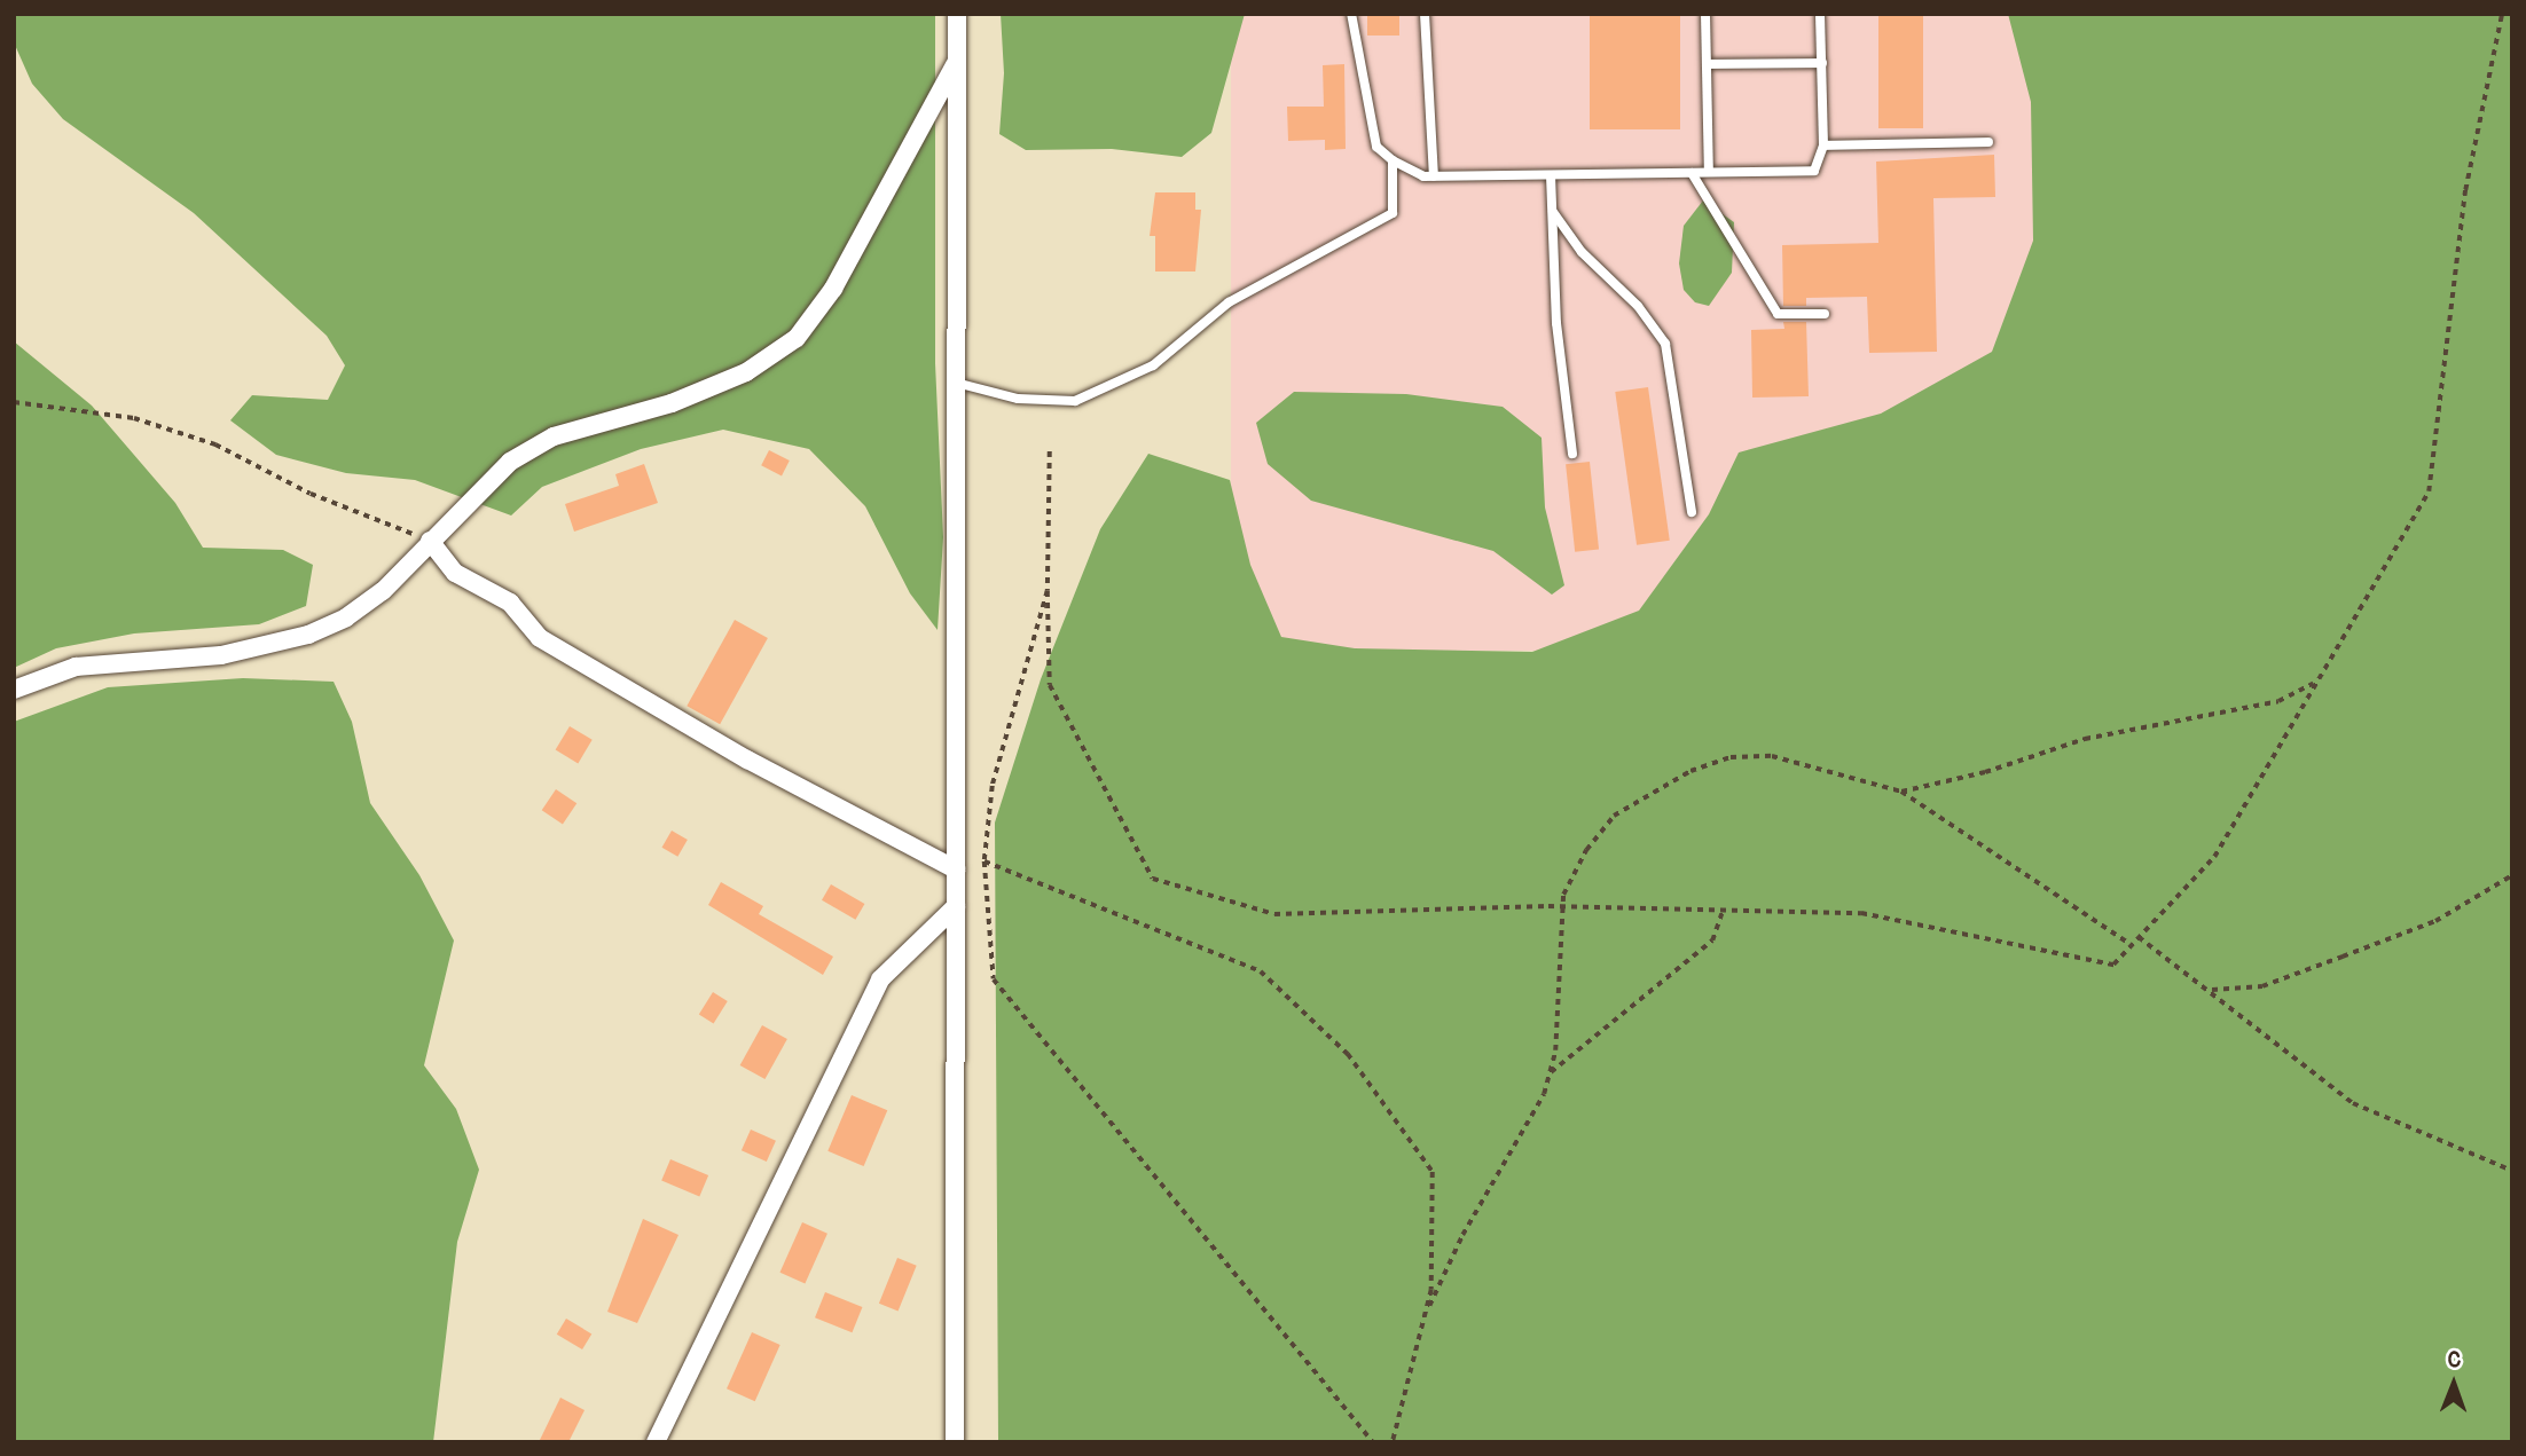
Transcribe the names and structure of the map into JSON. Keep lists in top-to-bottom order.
{
  "north": "top"
}
